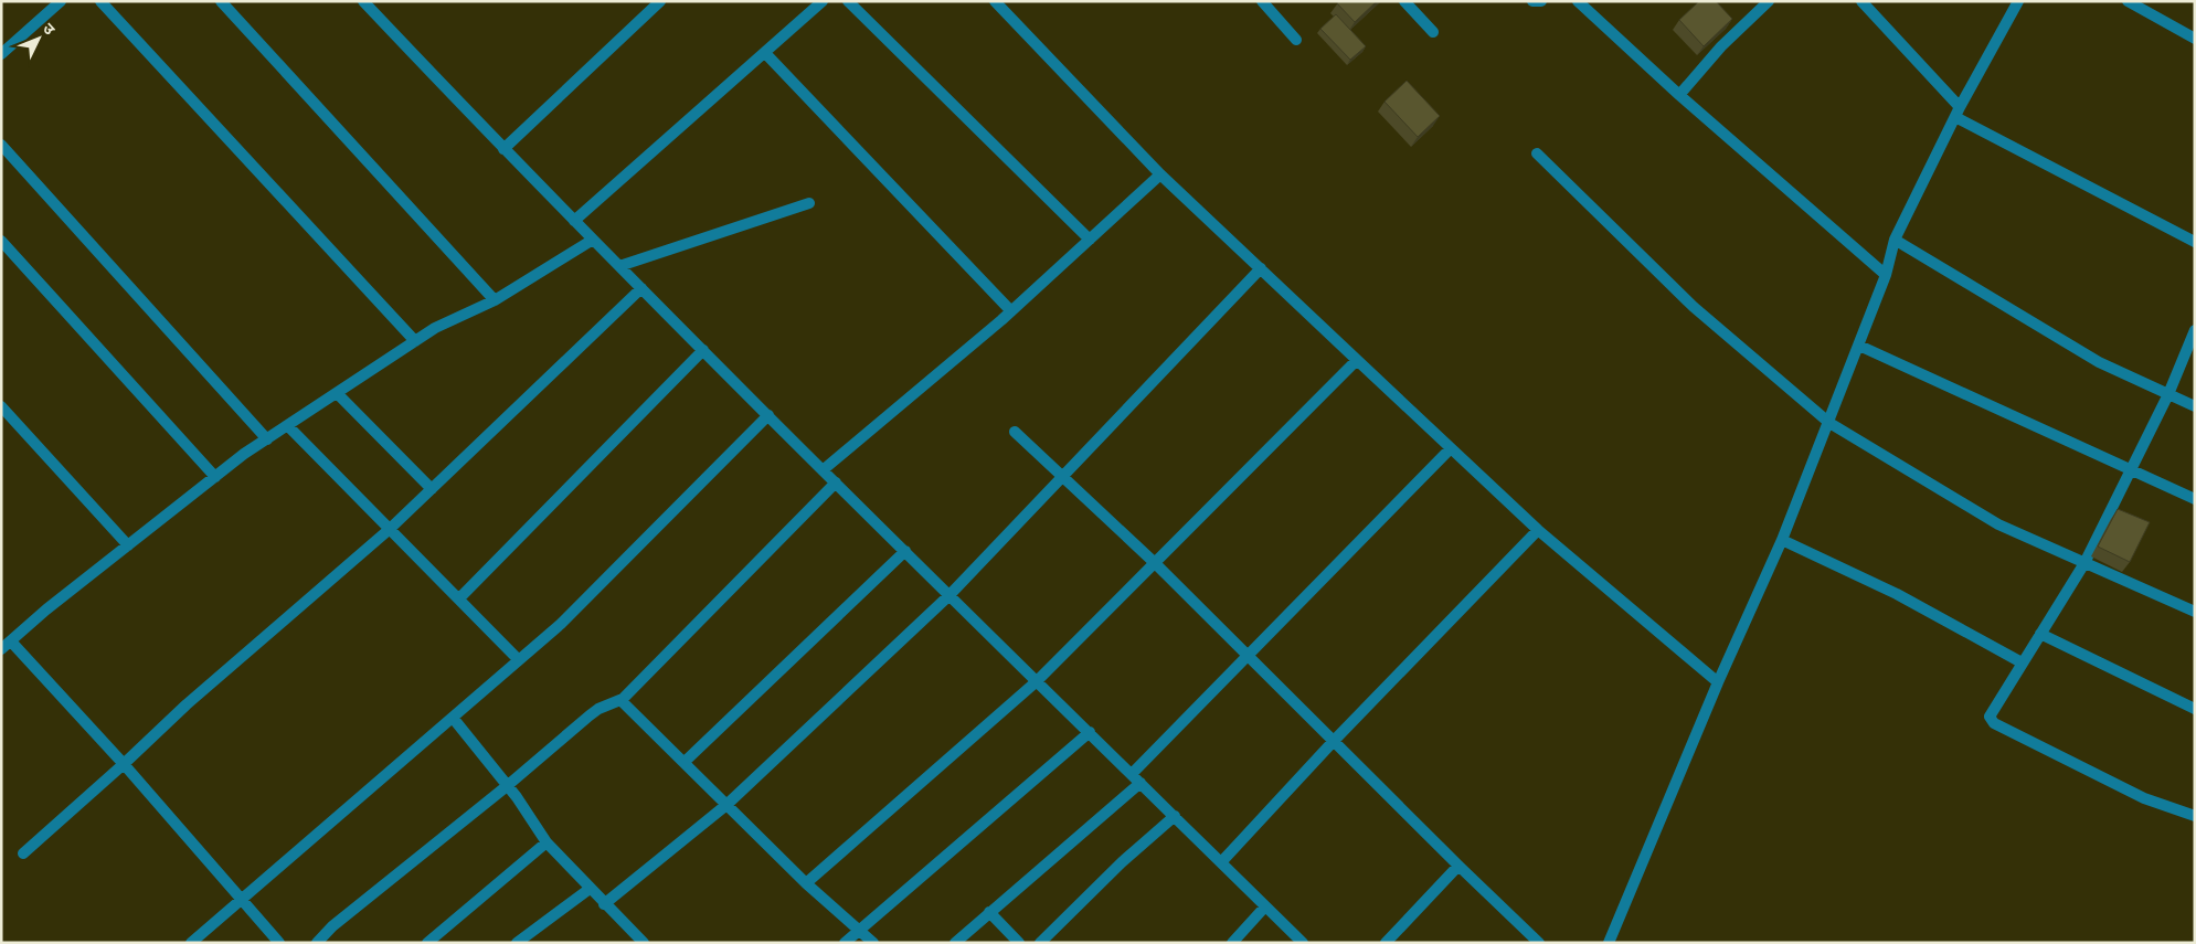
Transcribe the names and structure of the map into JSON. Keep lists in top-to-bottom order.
{
  "north": "top right"
}
